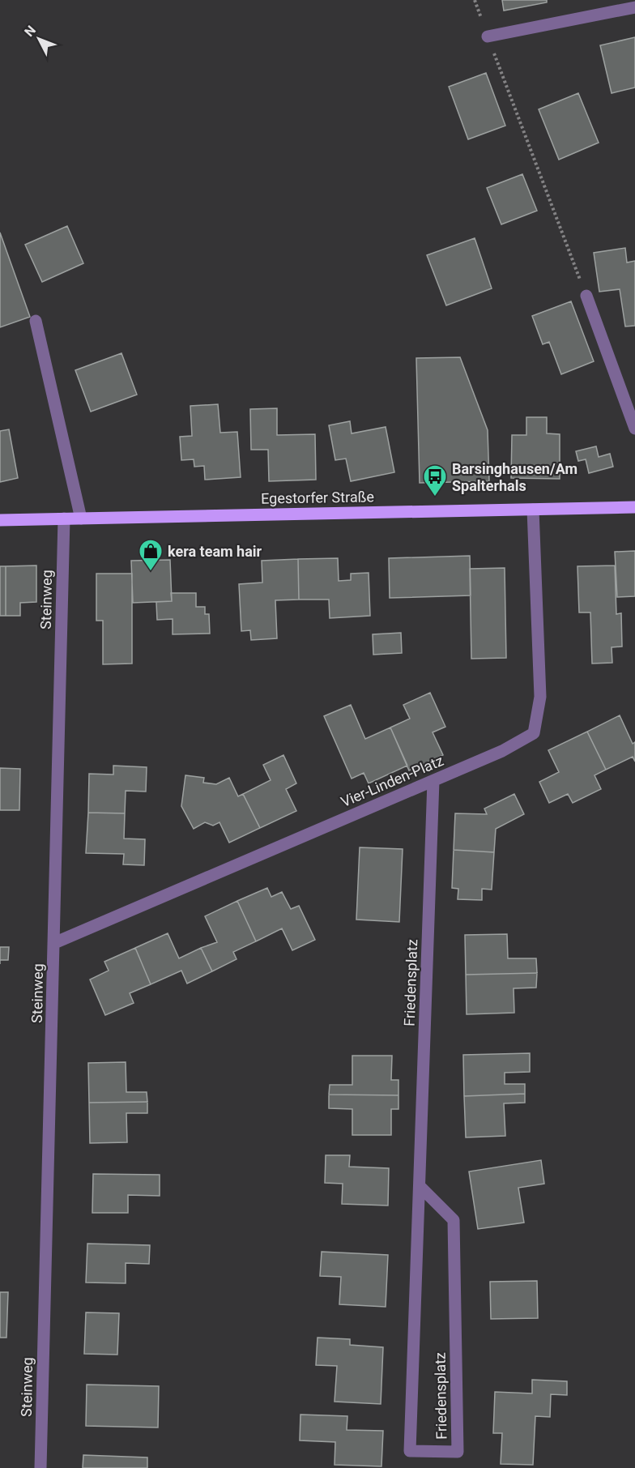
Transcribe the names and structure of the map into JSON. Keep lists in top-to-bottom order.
{
  "streets": {
    "main road": ["Egestorfer Straße"],
    "street": ["Steinweg", "Vier-Linden-Platz", "Friedensplatz"]
  },
  "crossings": [
    ["Egestorfer Straße", "Steinweg"],
    ["Egestorfer Straße", "Vier-Linden-Platz"],
    ["Steinweg", "Vier-Linden-Platz"],
    ["Vier-Linden-Platz", "Friedensplatz"]
  ],
  "places": {
    "bus stop": ["Barsinghausen/Am Spalterhals"],
    "shop": ["kera team hair"]
  },
  "north": "top left"
}
